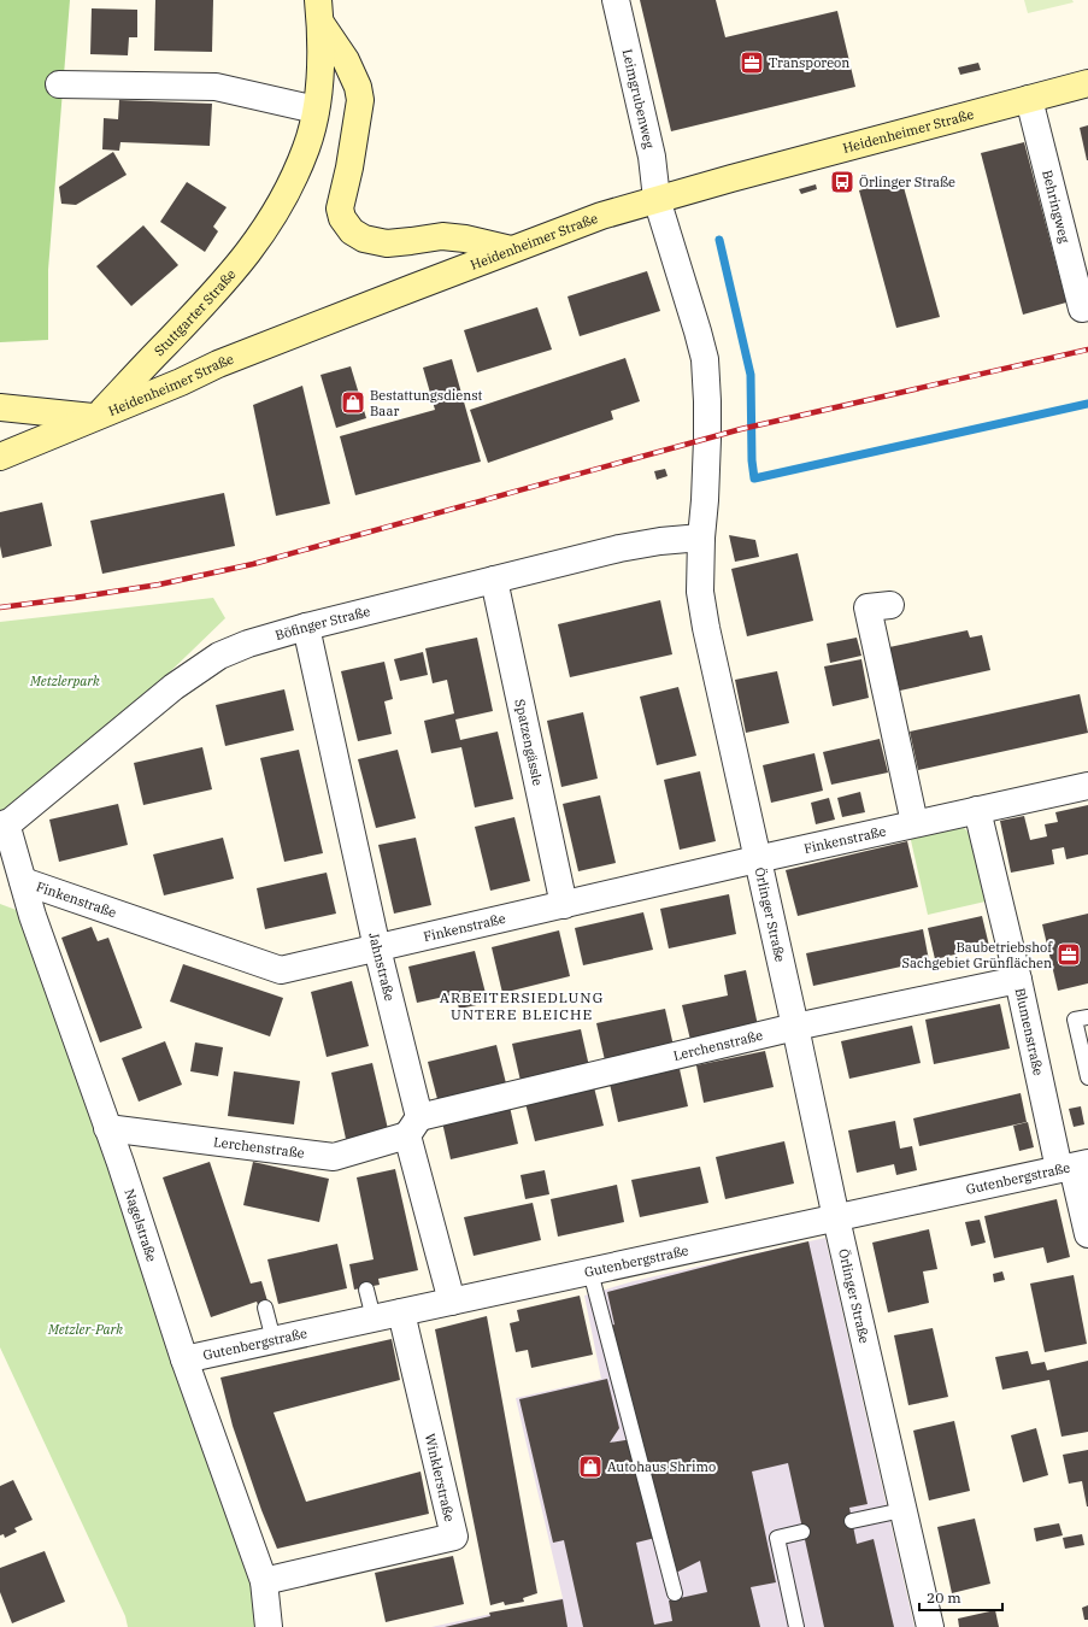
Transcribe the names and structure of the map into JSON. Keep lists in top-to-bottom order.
{
  "streets": {
    "main road": ["Heidenheimer Straße", "Stuttgarter Straße"],
    "street": [
      "Leimgrubenweg",
      "Behringweg",
      "Böfinger Straße",
      "Spatzengässle",
      "Finkenstraße",
      "Örlinger Straße",
      "Jahnstraße",
      "Blumenstraße",
      "Lerchenstraße",
      "Gutenbergstraße",
      "Nagelstraße",
      "Winklerstraße"
    ]
  },
  "crossings": [
    ["Leimgrubenweg", "Heidenheimer Straße"],
    ["Leimgrubenweg", "Örlinger Straße"],
    ["Heidenheimer Straße", "Behringweg"],
    ["Heidenheimer Straße", "Stuttgarter Straße"],
    ["Heidenheimer Straße", "Örlinger Straße"],
    ["Böfinger Straße", "Spatzengässle"],
    ["Böfinger Straße", "Örlinger Straße"],
    ["Böfinger Straße", "Jahnstraße"],
    ["Böfinger Straße", "Nagelstraße"],
    ["Spatzengässle", "Finkenstraße"],
    ["Finkenstraße", "Örlinger Straße"],
    ["Finkenstraße", "Jahnstraße"],
    ["Finkenstraße", "Blumenstraße"],
    ["Finkenstraße", "Nagelstraße"],
    ["Örlinger Straße", "Lerchenstraße"],
    ["Örlinger Straße", "Gutenbergstraße"],
    ["Jahnstraße", "Lerchenstraße"],
    ["Jahnstraße", "Gutenbergstraße"],
    ["Blumenstraße", "Lerchenstraße"],
    ["Blumenstraße", "Gutenbergstraße"],
    ["Lerchenstraße", "Nagelstraße"],
    ["Gutenbergstraße", "Nagelstraße"],
    ["Gutenbergstraße", "Winklerstraße"],
    ["Nagelstraße", "Winklerstraße"]
  ],
  "districts": ["ARBEITERSIEDLUNG UNTERE BLEICHE"],
  "parks": ["Metzlerpark", "Metzler-Park"],
  "places": {
    "office": ["Transporeon", "Baubetriebshof Sachgebiet Grünflächen"],
    "bus stop": ["Örlinger Straße"],
    "shop": ["Bestattungsdienst Baar", "Autohaus Shrimo"]
  },
  "scale_bar": "20 m"
}
